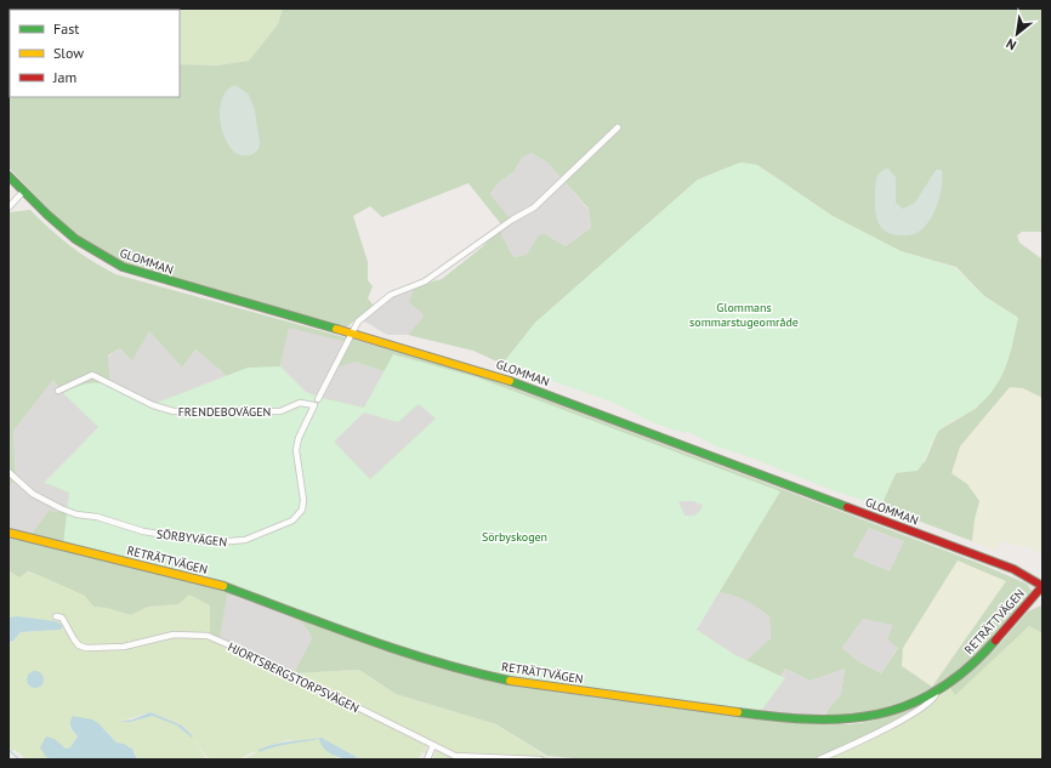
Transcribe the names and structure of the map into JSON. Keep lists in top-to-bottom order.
{
  "streets": {
    "main road": ["GLOMMAN", "RETRÄTTVÄGEN"],
    "street": ["FRENDEBOVÄGEN", "SÖRBYVÄGEN", "HJORTSBERGSTORPSVÄGEN"]
  },
  "crossings": [
    ["GLOMMAN", "SÖRBYVÄGEN"],
    ["GLOMMAN", "RETRÄTTVÄGEN"],
    ["FRENDEBOVÄGEN", "SÖRBYVÄGEN"]
  ],
  "parks": ["Glommans sommarstugeområde", "Sörbyskogen"],
  "legend": ["Fast", "Slow", "Jam"],
  "north": "bottom left"
}
